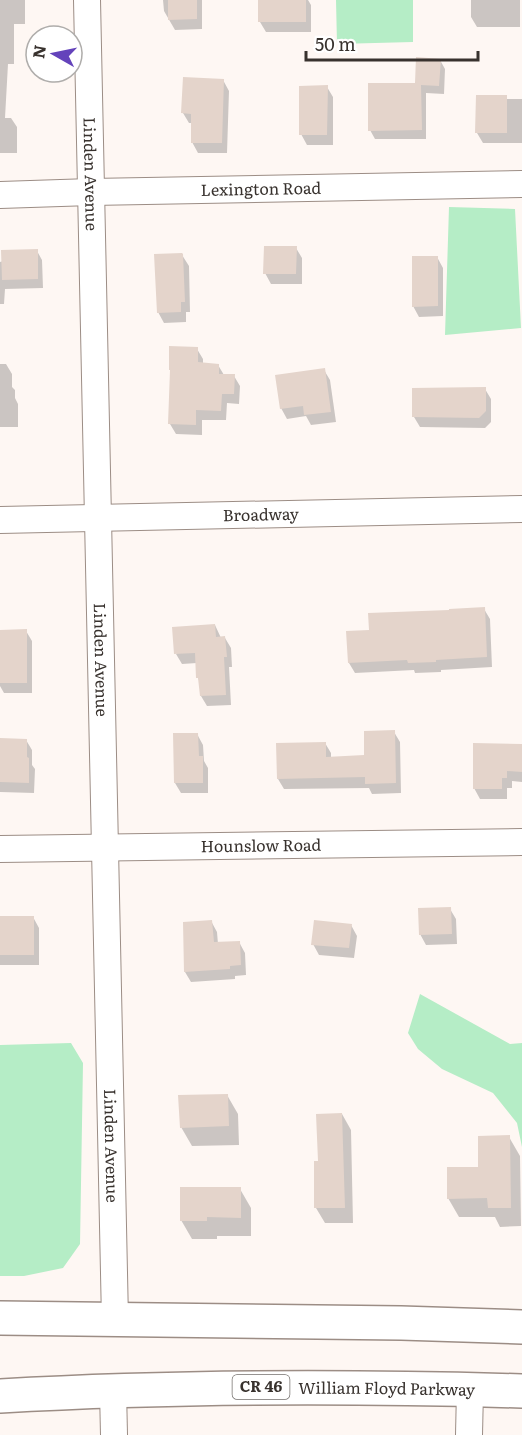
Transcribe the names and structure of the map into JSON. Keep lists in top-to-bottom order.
{
  "streets": {
    "highway": ["CR 46", "William Floyd Parkway"],
    "street": [
      "Linden Avenue",
      "Lexington Road",
      "Broadway",
      "Hounslow Road"
    ]
  },
  "crossings": [
    ["Linden Avenue", "Lexington Road"],
    ["Linden Avenue", "Broadway"],
    ["Linden Avenue", "Hounslow Road"]
  ],
  "scale_bar": "50 m",
  "north": "left"
}
